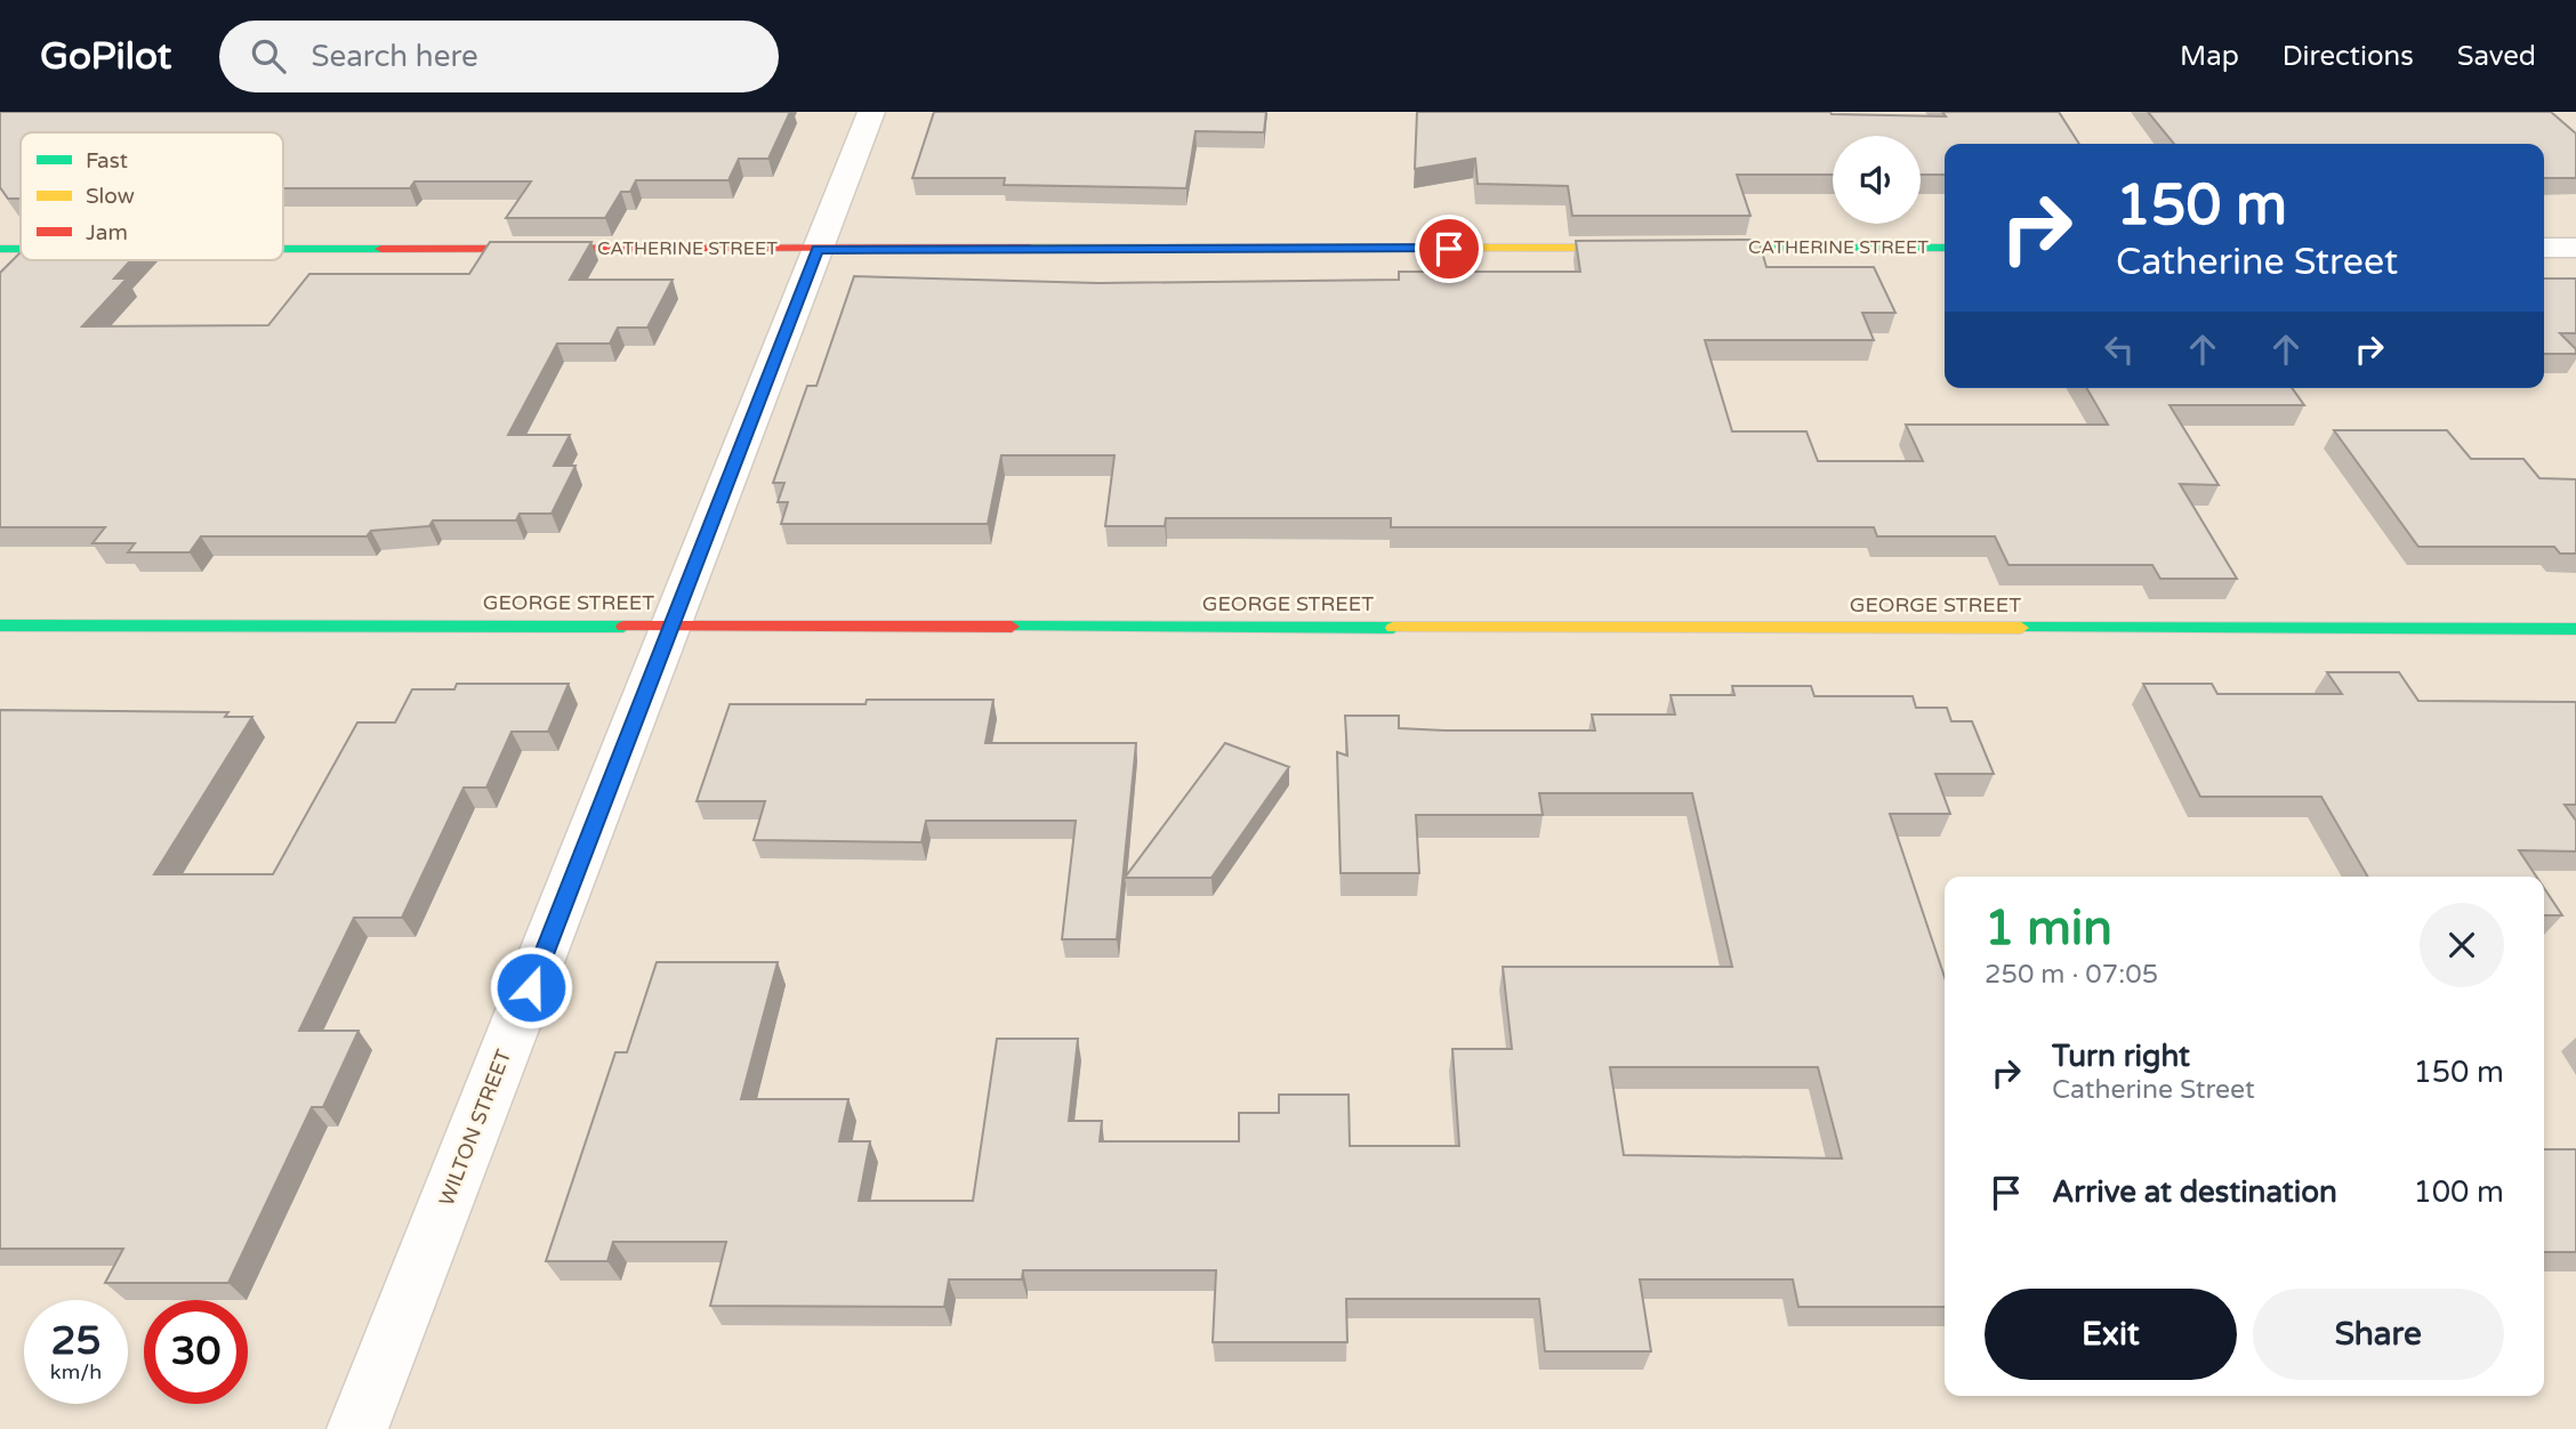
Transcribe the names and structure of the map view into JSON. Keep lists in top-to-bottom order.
{
  "streets": {
    "street": ["CATHERINE STREET", "GEORGE STREET", "WILTON STREET"]
  },
  "crossings": [
    ["CATHERINE STREET", "WILTON STREET"],
    ["GEORGE STREET", "WILTON STREET"]
  ],
  "legend": ["Fast", "Slow", "Jam"],
  "page": {
    "header": "GoPilot",
    "search": "Search here",
    "nav": ["Map", "Directions", "Saved"],
    "turn": ["150 m", "Catherine Street"],
    "heading": ["1 min", "250 m · 07:05"],
    "list": [
      {
        "name": "Turn right",
        "note": "Catherine Street",
        "value": "150 m"
      },
      {
        "name": "Arrive at destination",
        "value": "100 m"
      }
    ],
    "buttons": ["Exit", "Share"],
    "speed": "25 km/h",
    "limit": "30"
  }
}
